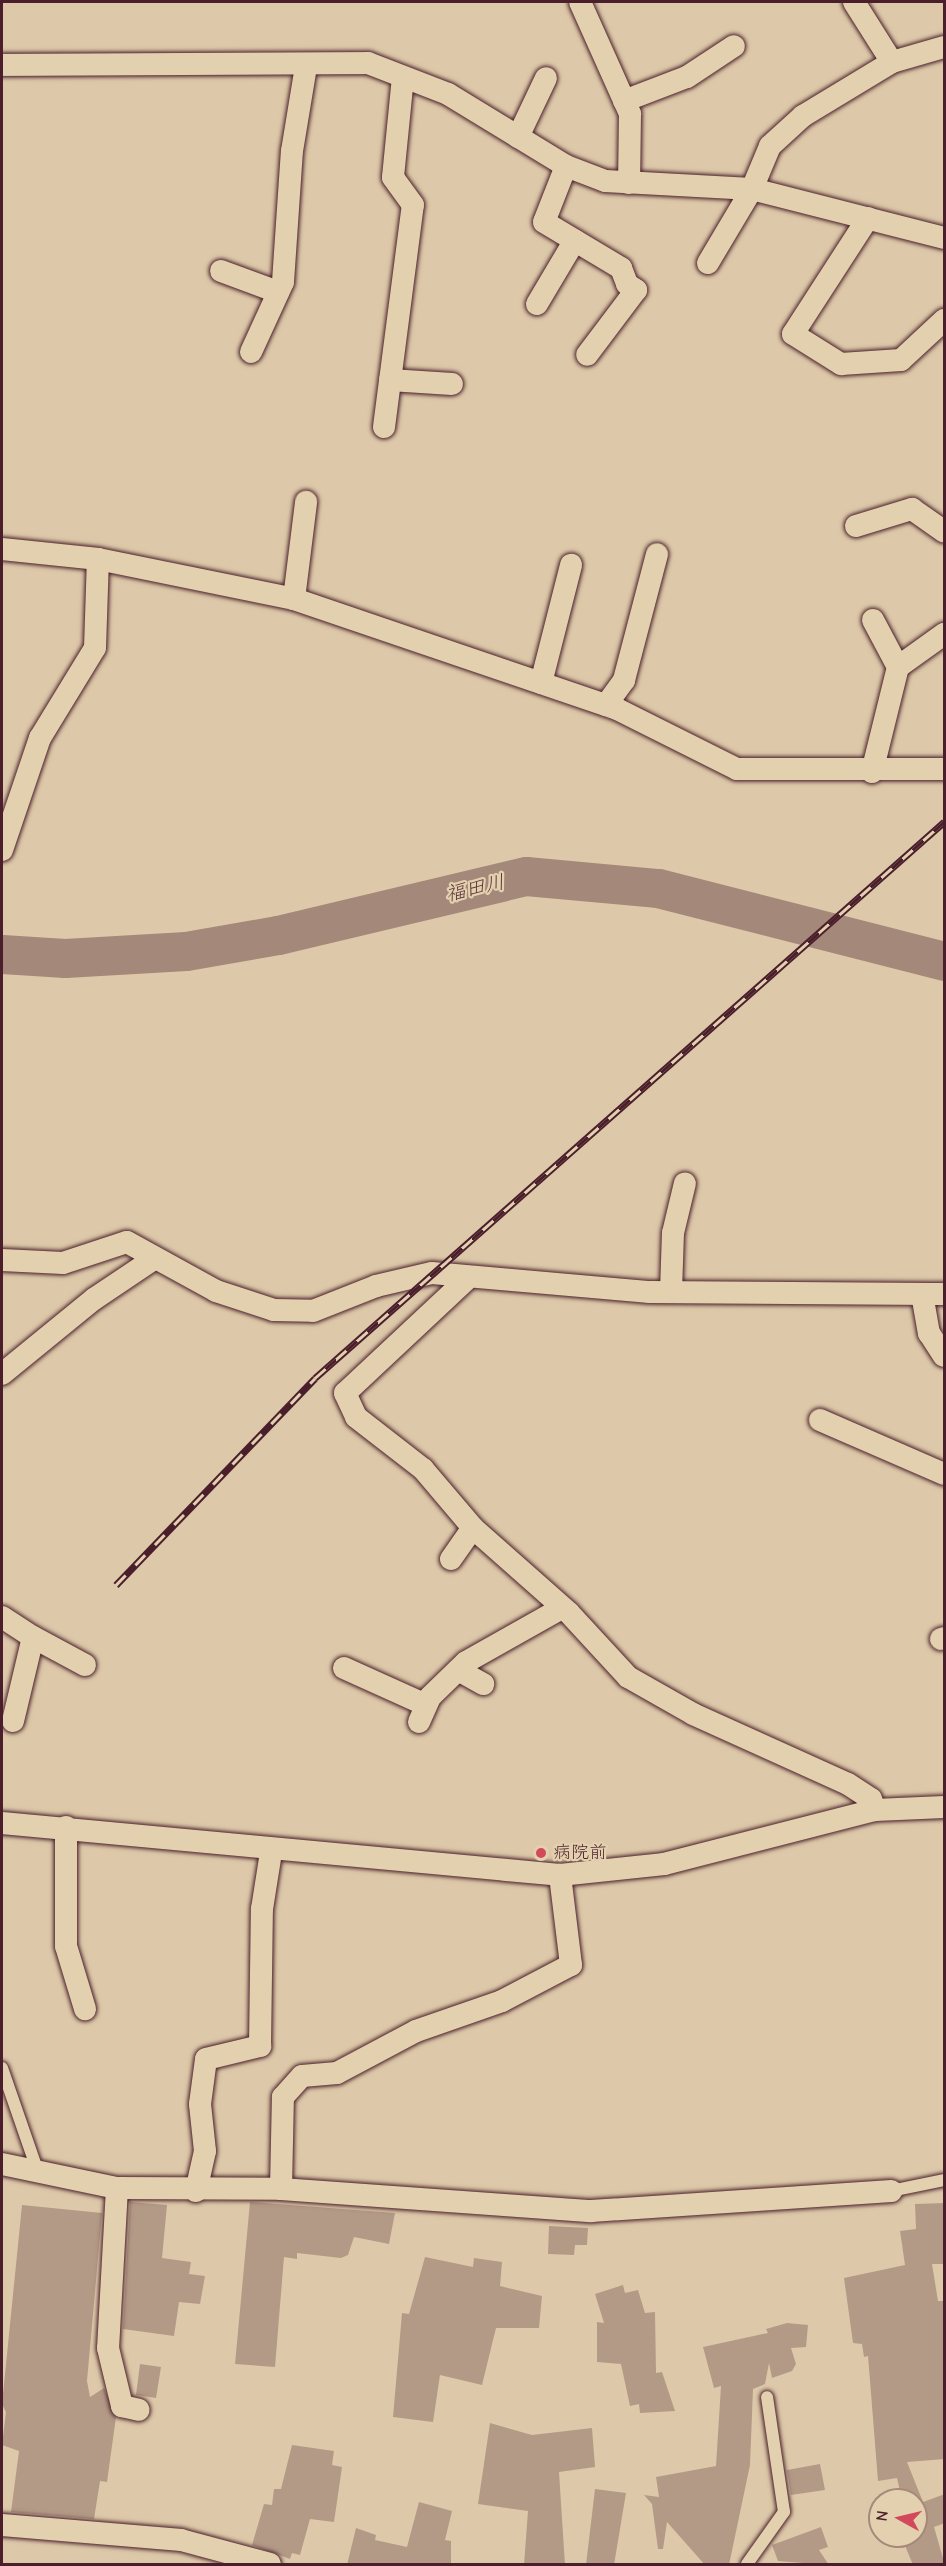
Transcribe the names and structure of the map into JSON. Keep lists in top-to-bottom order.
{
  "water": ["福田川"],
  "places": ["病院前"],
  "north": "left"
}
